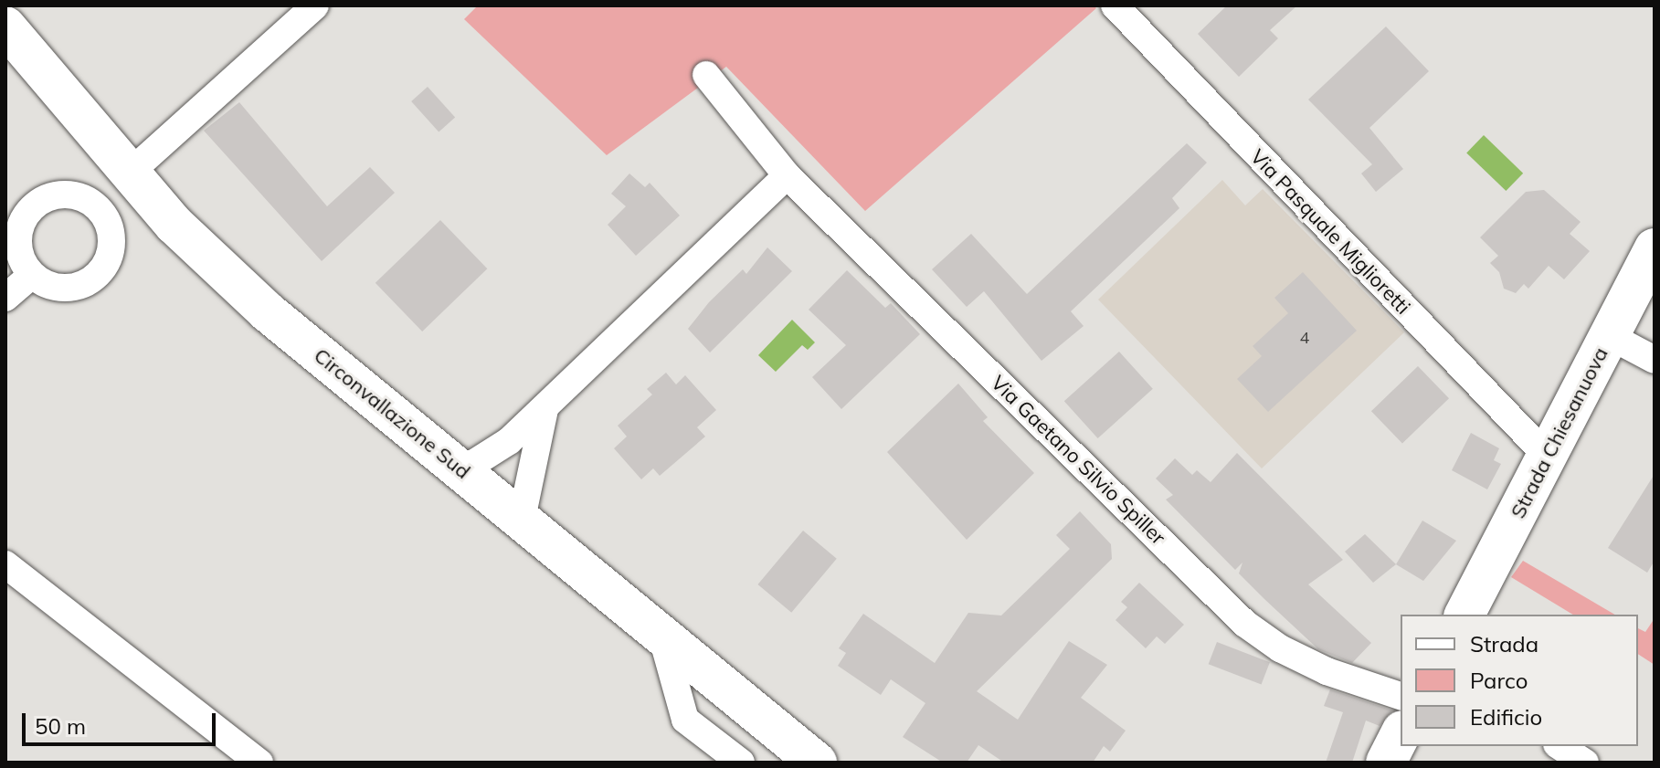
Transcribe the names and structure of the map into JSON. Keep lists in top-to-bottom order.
{
  "streets": {
    "main road": ["Circonvallazione Sud", "Strada Chiesanuova"],
    "street": ["Via Pasquale Miglioretti", "Via Gaetano Silvio Spiller"]
  },
  "crossings": [
    ["Via Pasquale Miglioretti", "Strada Chiesanuova"]
  ],
  "house_numbers": ["4"],
  "legend": ["Strada", "Parco", "Edificio"],
  "scale_bar": "50 m"
}
